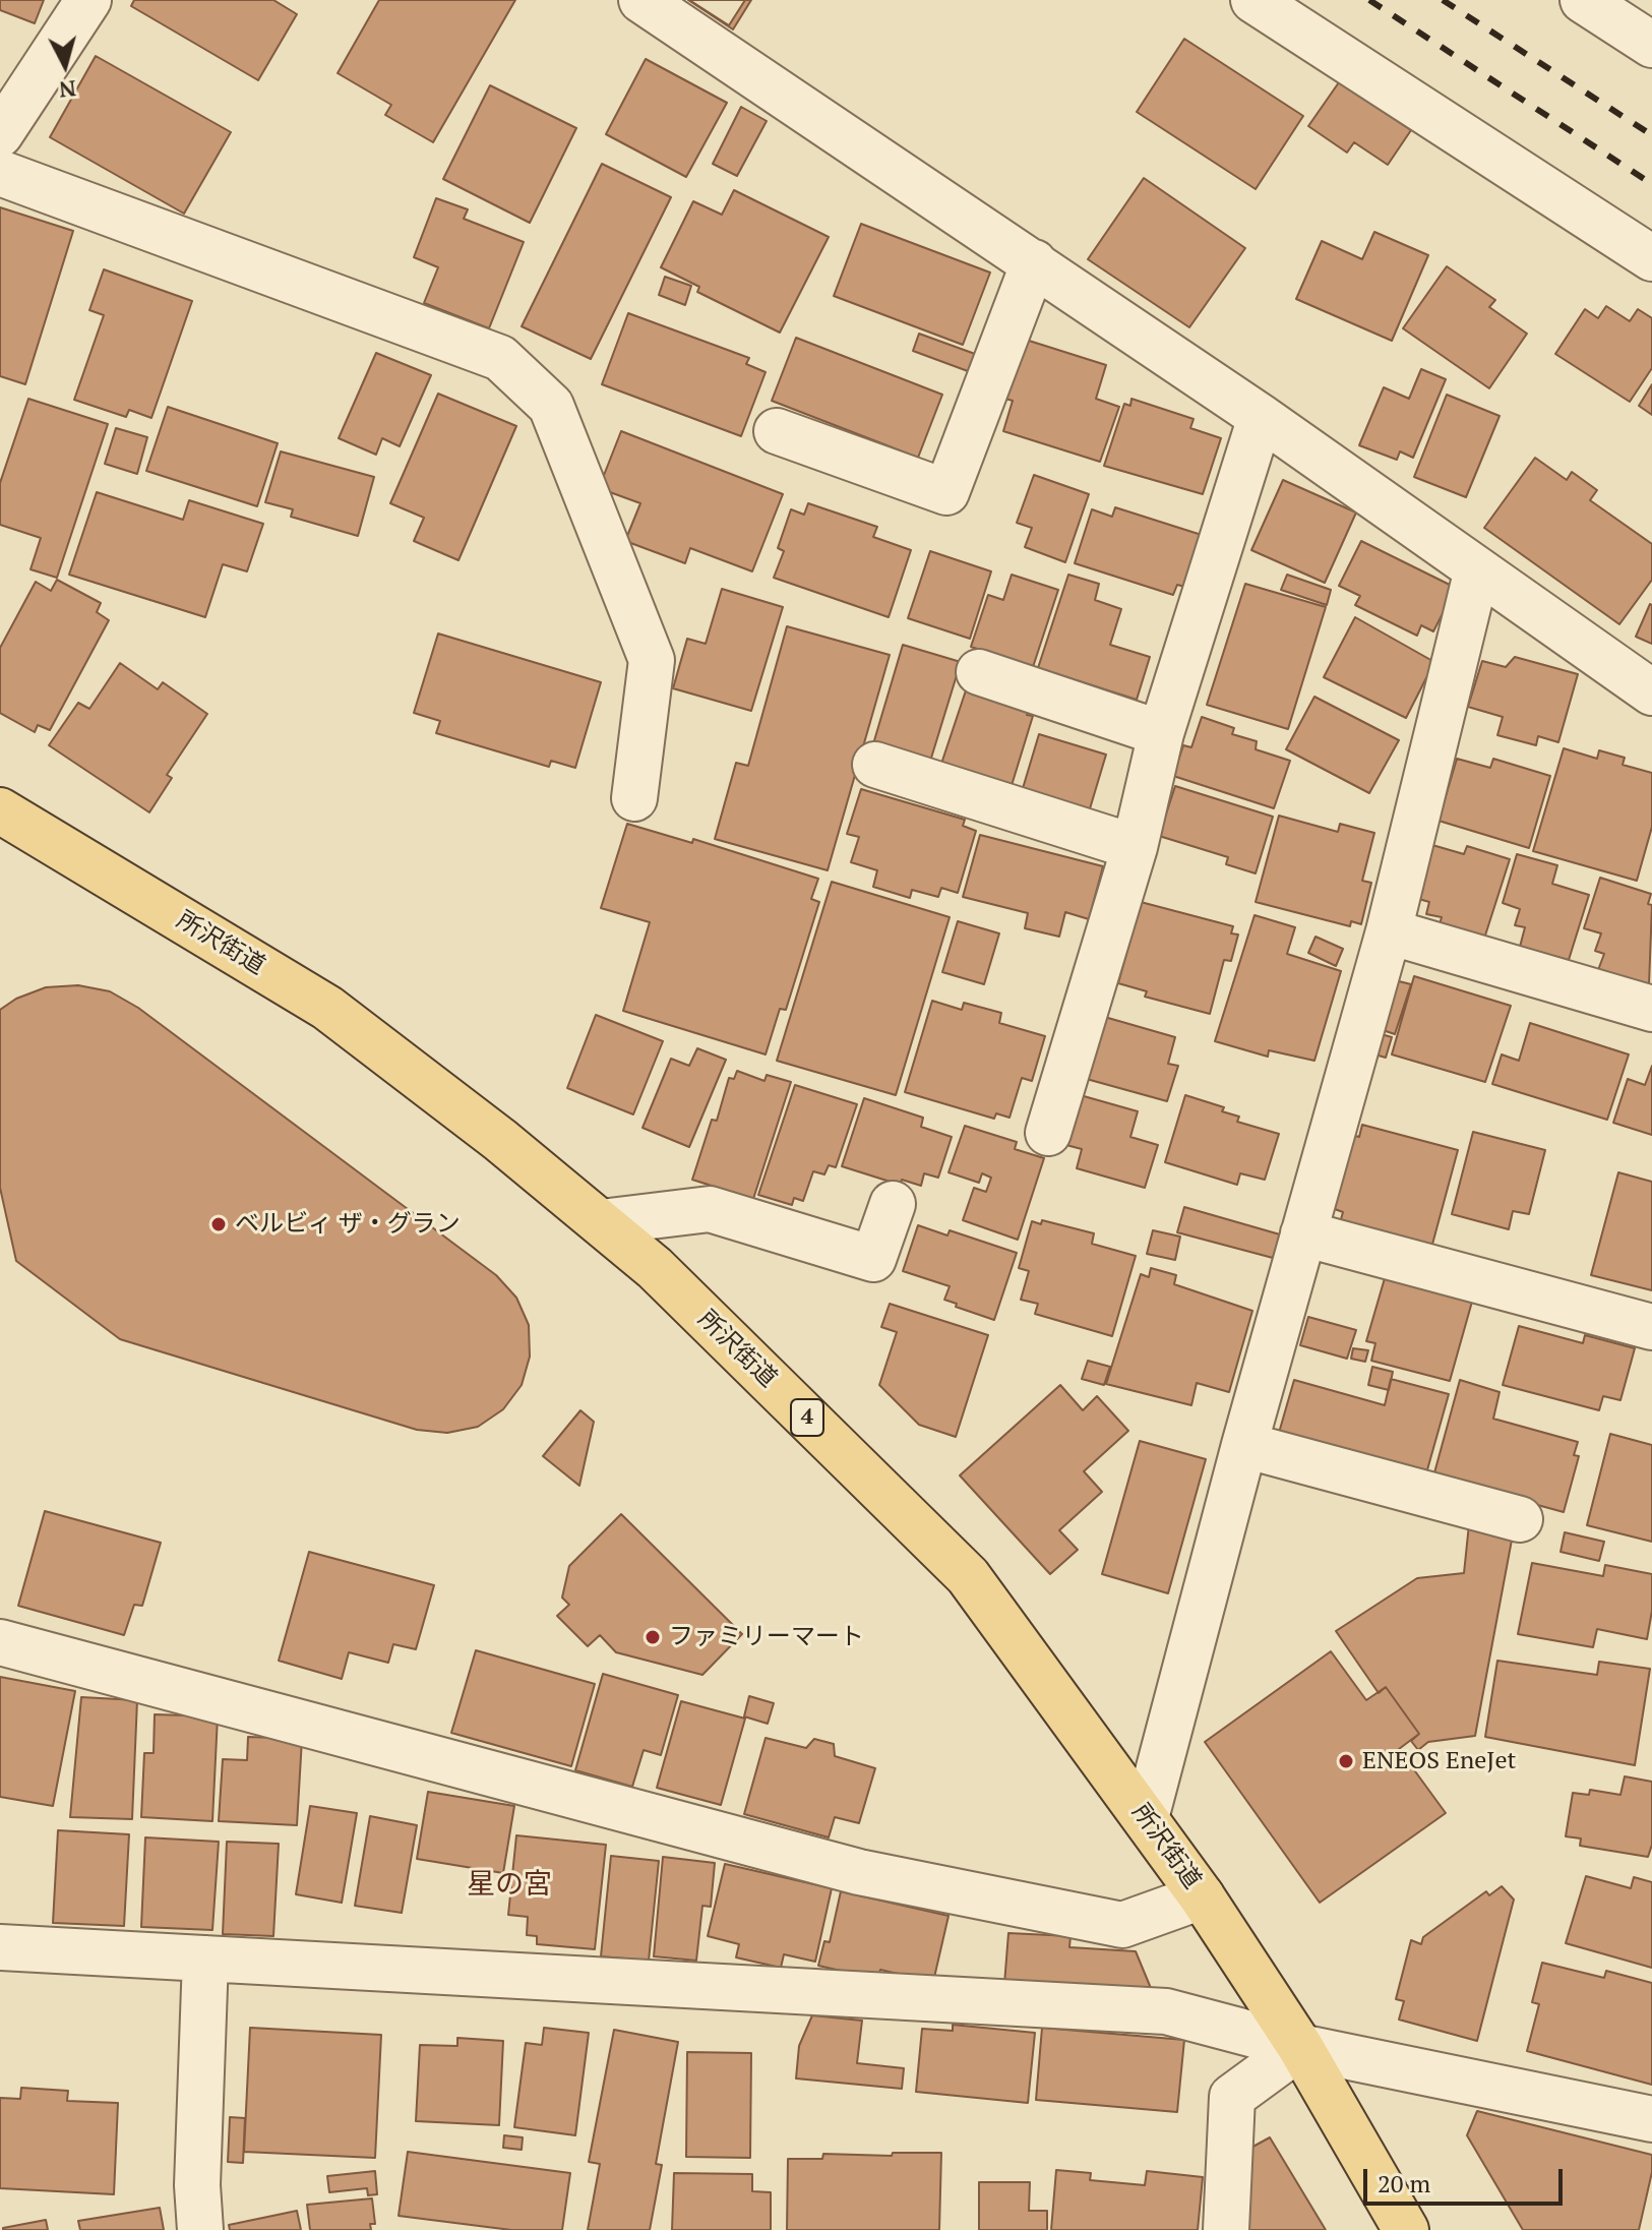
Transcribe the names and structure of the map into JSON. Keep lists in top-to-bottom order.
{
  "streets": {
    "main road": ["所沢街道", "4"]
  },
  "districts": ["星の宮"],
  "places": ["ベルビィ ザ・グラン", "ファミリーマート", "ENEOS EneJet"],
  "scale_bar": "20 m",
  "north": "bottom"
}
